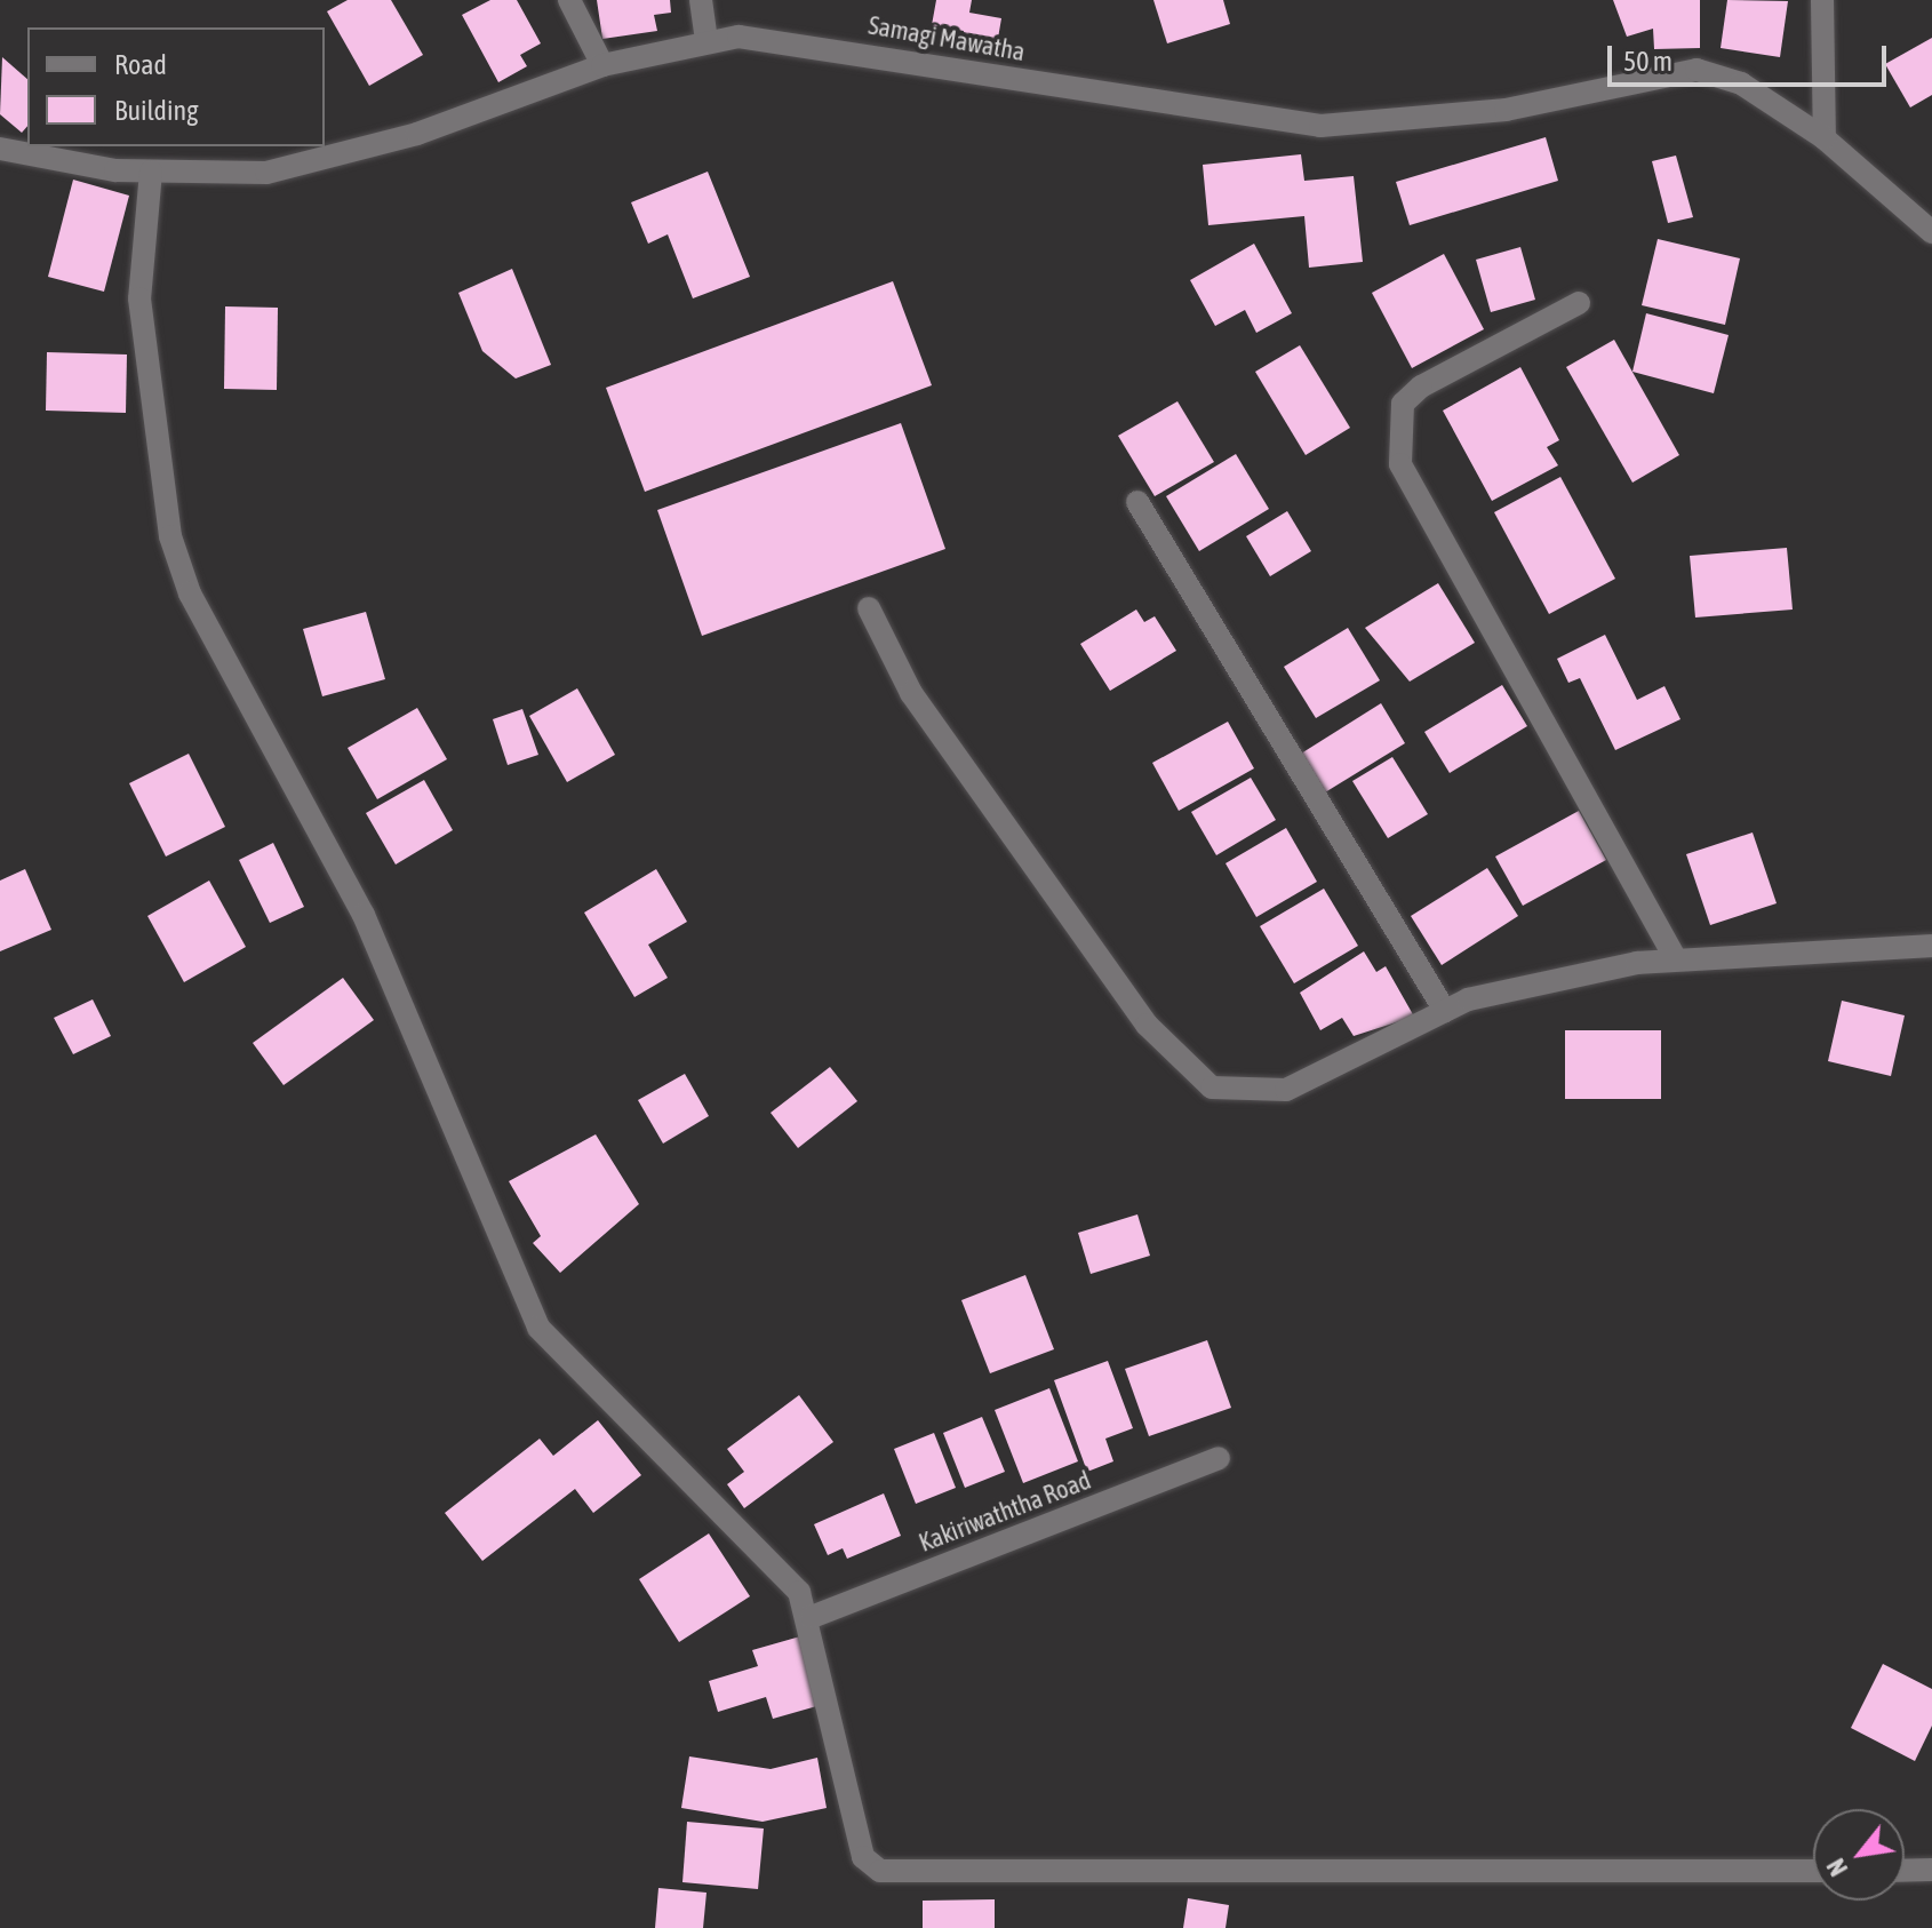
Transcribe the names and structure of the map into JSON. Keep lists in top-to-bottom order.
{
  "streets": {
    "street": ["Samagi Mawatha", "Kakiriwaththa Road"]
  },
  "legend": ["Road", "Building"],
  "scale_bar": "50 m",
  "north": "bottom left"
}
